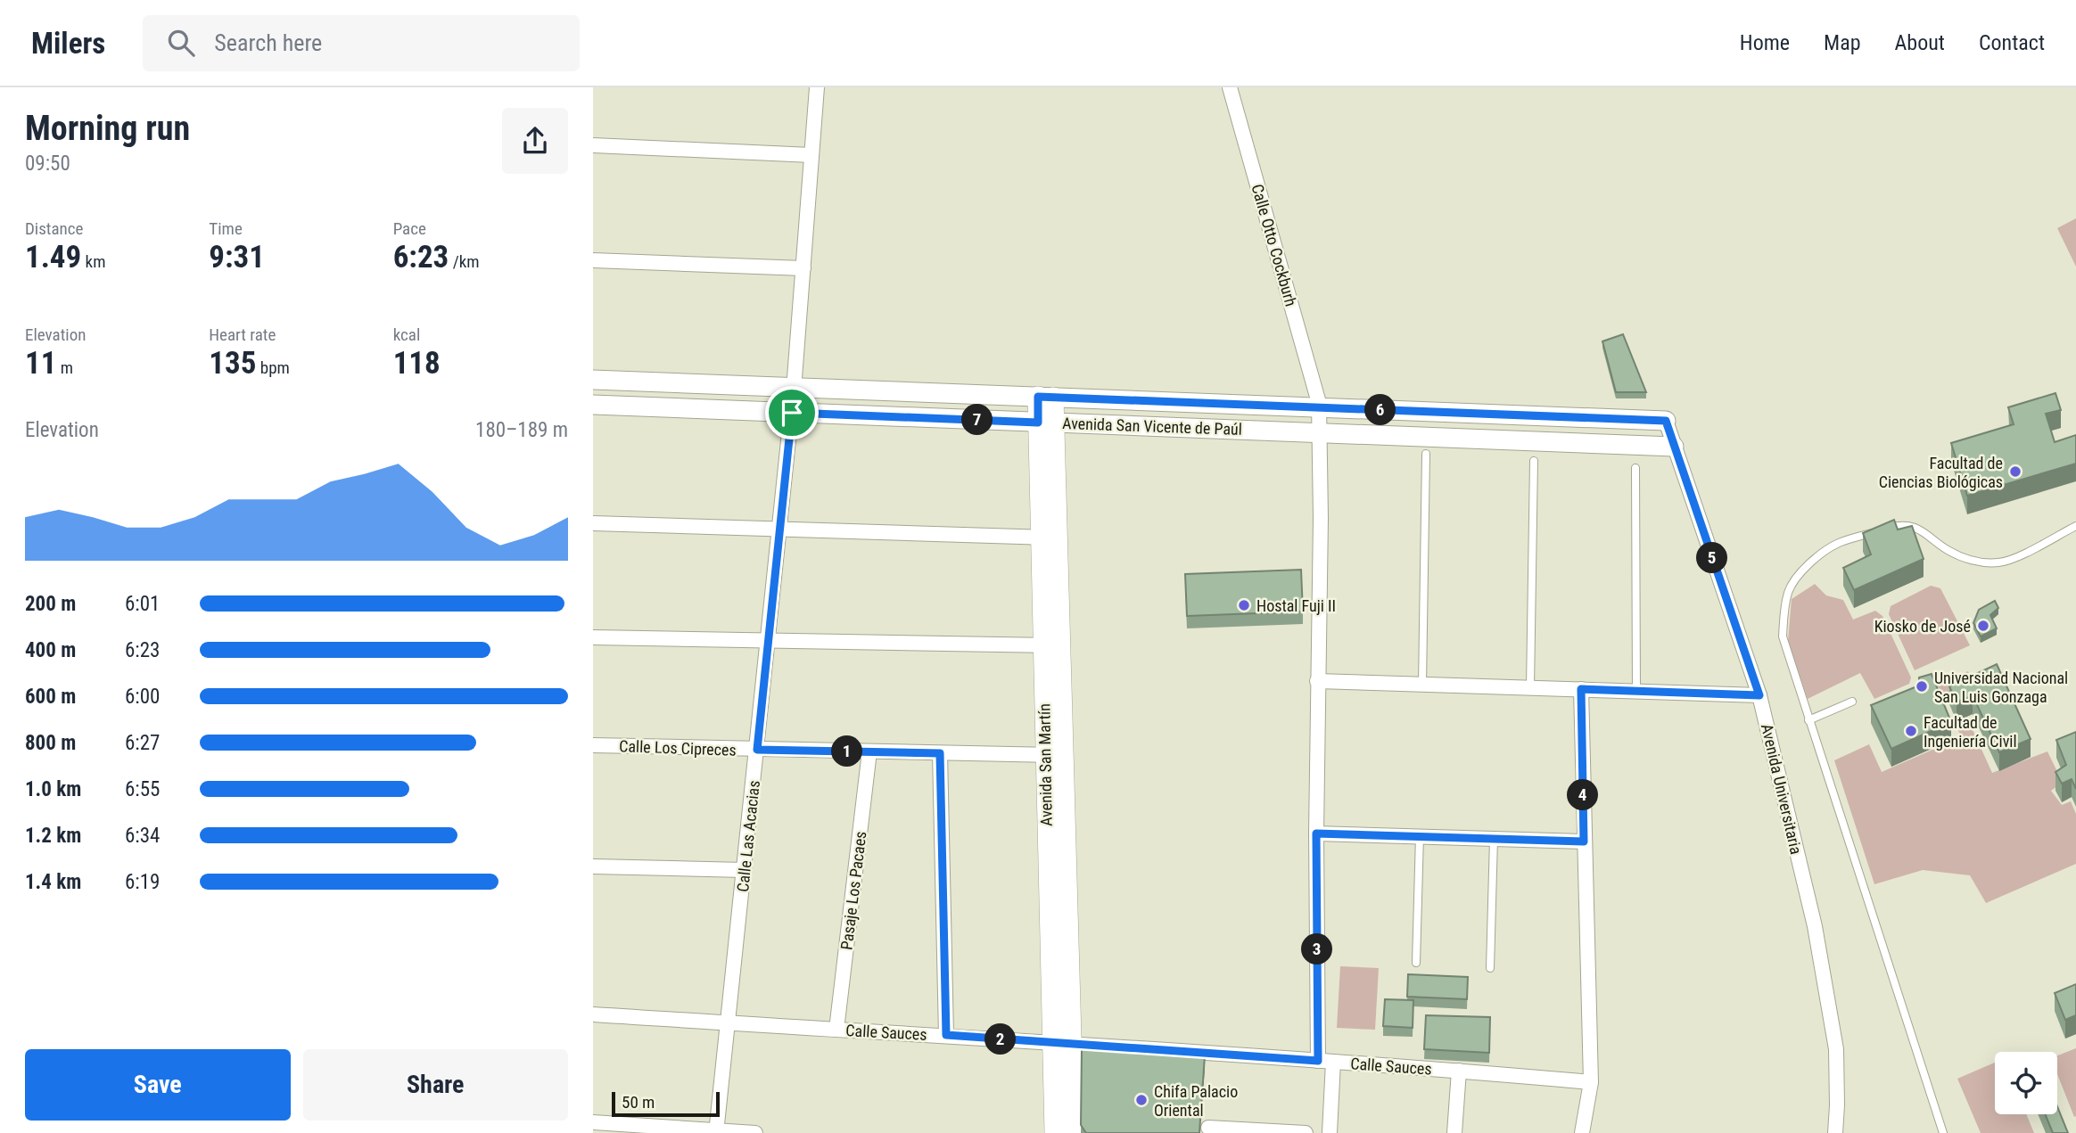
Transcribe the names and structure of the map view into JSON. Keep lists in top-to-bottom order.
{
  "streets": {
    "main road": ["Avenida San Martín"],
    "street": [
      "Calle Otto Cockburh",
      "Avenida San Vicente de Paúl",
      "Calle Los Cipreces",
      "Avenida Universitaria",
      "Calle Las Acacias",
      "Pasaje Los Pacaes",
      "Calle Sauces"
    ]
  },
  "crossings": [
    ["Calle Otto Cockburh", "Calle Sauces"],
    ["Avenida San Vicente de Paúl", "Avenida San Martín"],
    ["Avenida San Vicente de Paúl", "Avenida Universitaria"],
    ["Avenida San Vicente de Paúl", "Calle Las Acacias"],
    ["Calle Los Cipreces", "Avenida San Martín"],
    ["Calle Los Cipreces", "Calle Las Acacias"],
    ["Calle Los Cipreces", "Pasaje Los Pacaes"],
    ["Avenida San Martín", "Calle Sauces"],
    ["Calle Las Acacias", "Calle Sauces"],
    ["Pasaje Los Pacaes", "Calle Sauces"]
  ],
  "places": [
    "Facultad de Ciencias Biológicas",
    "Hostal Fuji II",
    "Kiosko de José",
    "Universidad Nacional San Luis Gonzaga",
    "Facultad de Ingeniería Civil",
    "Chifa Palacio Oriental"
  ],
  "scale_bar": "50 m",
  "page": {
    "header": "Milers",
    "search": "Search here",
    "nav": [
      "Home",
      "Map",
      "About",
      "Contact"
    ],
    "heading": ["Morning run", "09:50"],
    "stats": [
      ["Distance", "1.49 km"],
      ["Time", "9:31"],
      ["Pace", "6:23 /km"],
      ["Elevation", "11 m"],
      ["Heart rate", "135 bpm"],
      ["kcal", "118"]
    ],
    "pins": [
      "6",
      "7",
      "5",
      "1",
      "4",
      "3",
      "2"
    ],
    "chart": ["Elevation", "180–189 m"],
    "list": [
      {
        "name": "200 m",
        "note": "6:01"
      },
      {
        "name": "400 m",
        "note": "6:23"
      },
      {
        "name": "600 m",
        "note": "6:00"
      },
      {
        "name": "800 m",
        "note": "6:27"
      },
      {
        "name": "1.0 km",
        "note": "6:55"
      },
      {
        "name": "1.2 km",
        "note": "6:34"
      },
      {
        "name": "1.4 km",
        "note": "6:19"
      }
    ],
    "buttons": ["Save", "Share"],
    "scale": "50 m"
  }
}
